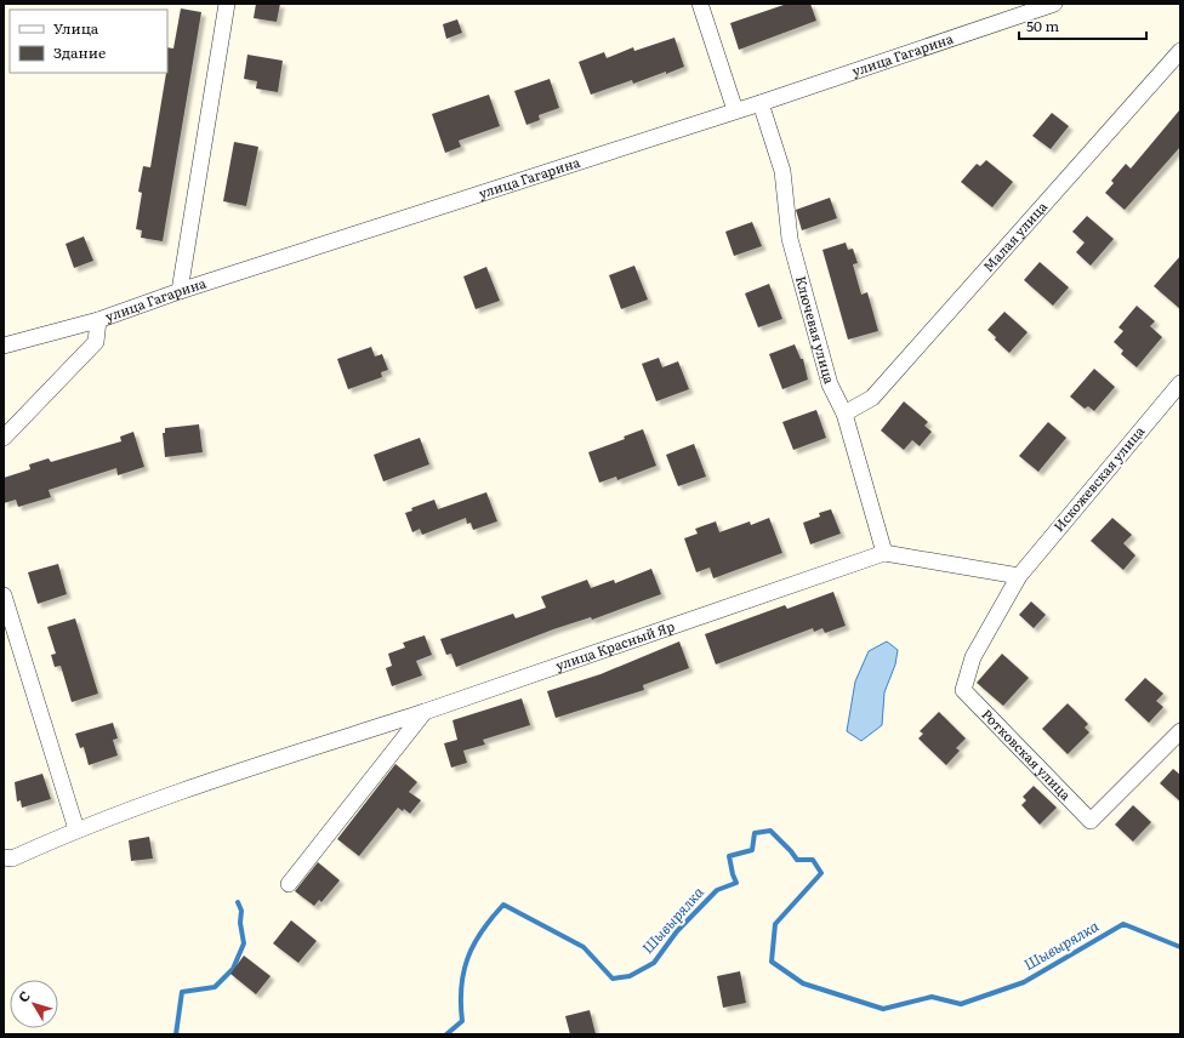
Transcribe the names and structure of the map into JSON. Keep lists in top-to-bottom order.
{
  "streets": {
    "street": [
      "улица Гагарина",
      "Малая улица",
      "Ключевая улица",
      "Искожевская улица",
      "улица Красный Яр",
      "Ротковская улица"
    ]
  },
  "crossings": [
    ["улица Гагарина", "Ключевая улица"],
    ["Малая улица", "Ключевая улица"],
    ["Ключевая улица", "улица Красный Яр"],
    ["Искожевская улица", "улица Красный Яр"],
    ["Искожевская улица", "Ротковская улица"],
    ["улица Красный Яр", "Ротковская улица"]
  ],
  "water": ["Шывырялка"],
  "legend": ["Улица", "Здание"],
  "scale_bar": "50 m",
  "north": "top left"
}
